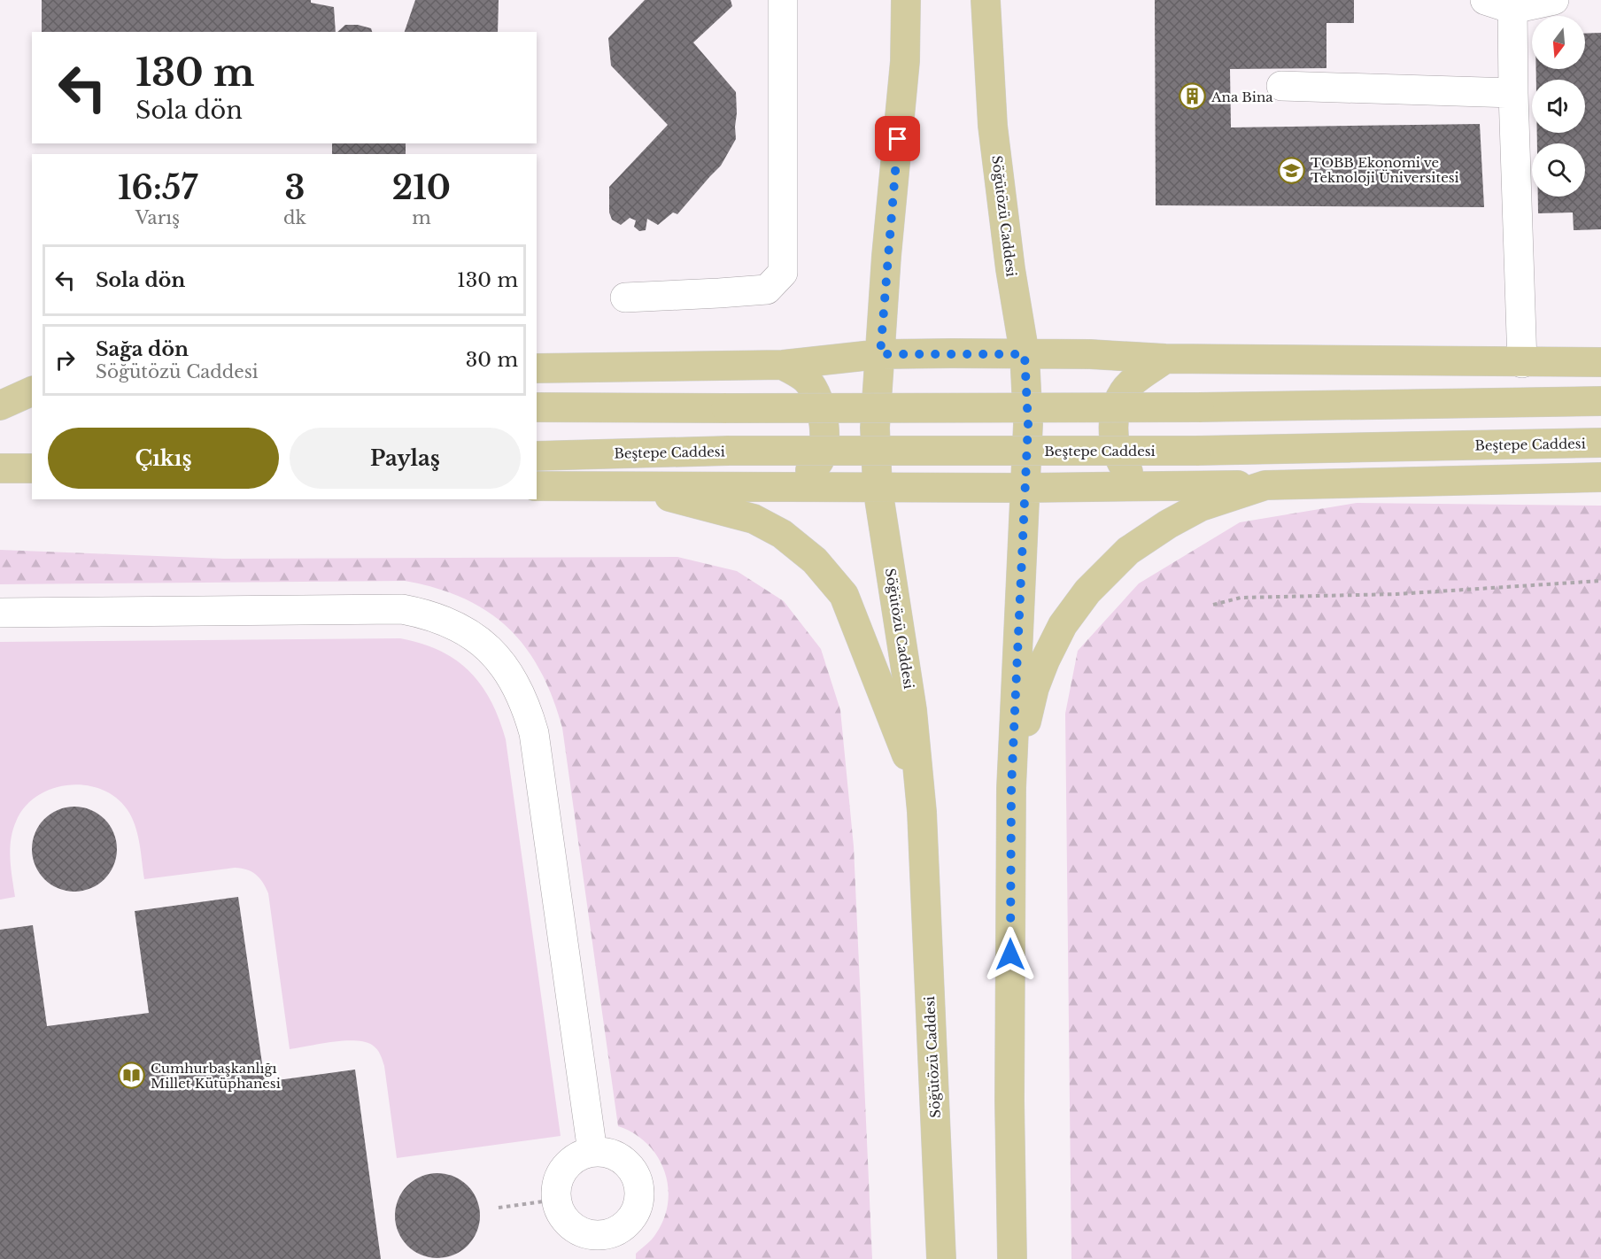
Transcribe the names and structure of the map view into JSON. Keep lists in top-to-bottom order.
{
  "streets": {
    "main road": ["Söğütözü Caddesi", "Beştepe Caddesi"]
  },
  "places": {
    "building": ["Ana Bina"],
    "school or university": ["TOBB Ekonomi ve Teknoloji Üniversitesi"],
    "library": ["Cumhurbaşkanlığı Millet Kütüphanesi"]
  },
  "north": "bottom",
  "page": {
    "turn": ["130 m", "Sola dön"],
    "eta": [
      "16:57",
      "Varış",
      "3",
      "dk",
      "210",
      "m"
    ],
    "list": [
      {
        "name": "Sola dön",
        "value": "130 m"
      },
      {
        "name": "Sağa dön",
        "note": "Söğütözü Caddesi",
        "value": "30 m"
      }
    ],
    "buttons": ["Çıkış", "Paylaş"]
  }
}
